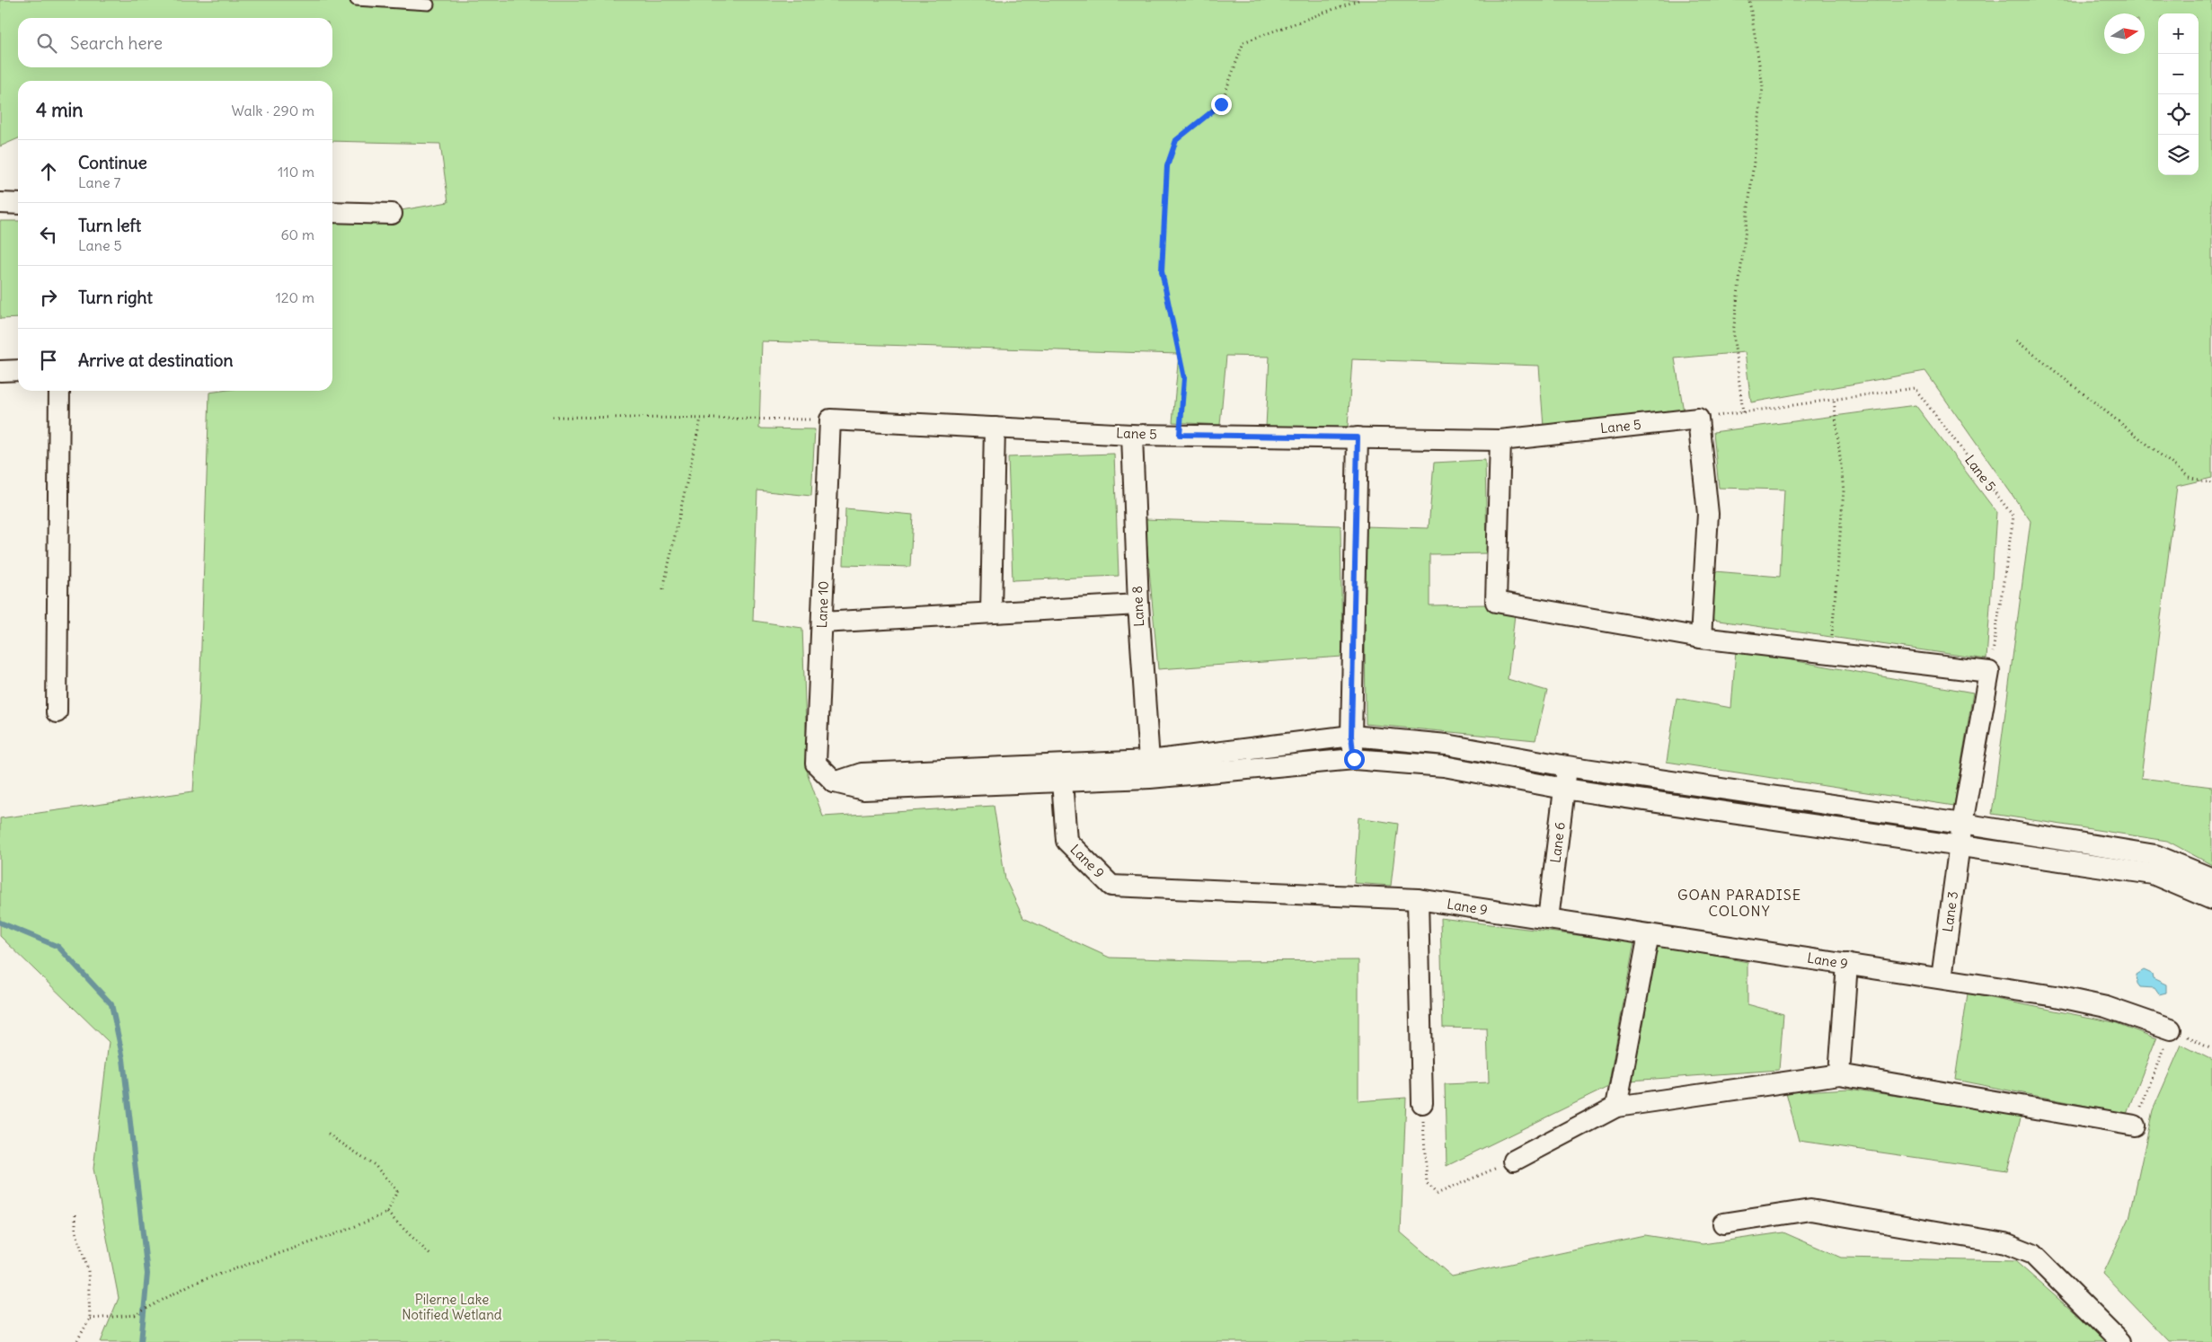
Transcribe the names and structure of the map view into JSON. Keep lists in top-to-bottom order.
{
  "streets": {
    "street": [
      "Lane 5",
      "Lane 10",
      "Lane 8",
      "Lane 6",
      "Lane 9",
      "Lane 3"
    ]
  },
  "crossings": [
    ["Lane 5", "Lane 10"],
    ["Lane 5", "Lane 8"],
    ["Lane 6", "Lane 9"],
    ["Lane 9", "Lane 3"]
  ],
  "districts": ["GOAN PARADISE COLONY"],
  "parks": ["Pilerne Lake Notified Wetland"],
  "north": "right",
  "page": {
    "map_buttons": ["+", "−"],
    "search": "Search here",
    "heading": ["4 min", "Walk · 290 m"],
    "list": [
      ["Continue", "Lane 7", "110 m"],
      ["Turn left", "Lane 5", "60 m"],
      ["Turn right", "120 m"],
      "Arrive at destination"
    ]
  }
}
